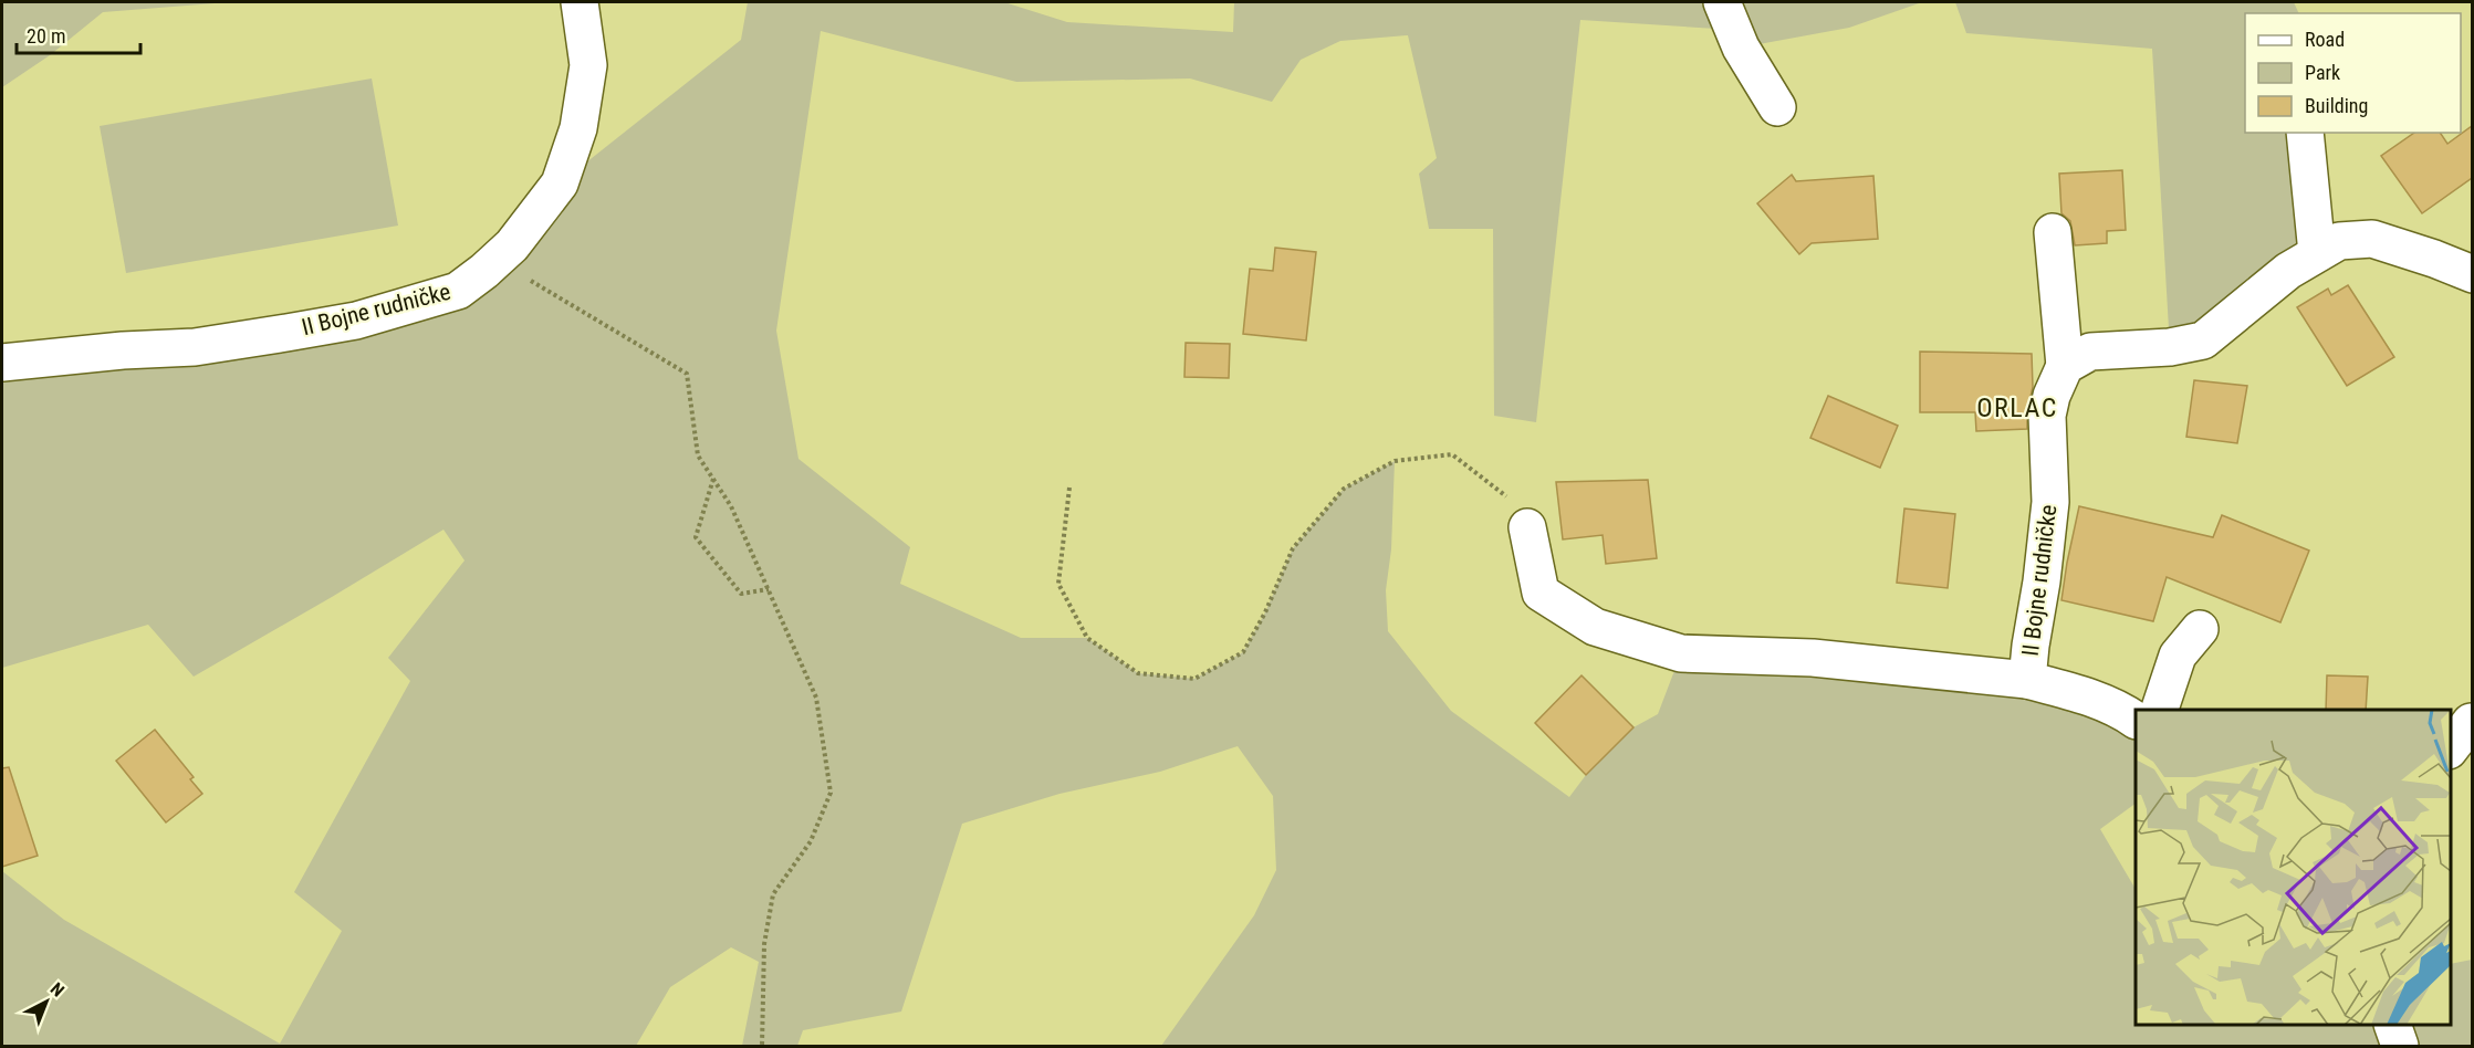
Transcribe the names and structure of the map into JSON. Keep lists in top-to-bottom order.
{
  "streets": {
    "street": ["II Bojne rudničke"]
  },
  "districts": ["ORLAC"],
  "legend": ["Road", "Park", "Building"],
  "scale_bar": "20 m",
  "north": "top right"
}
